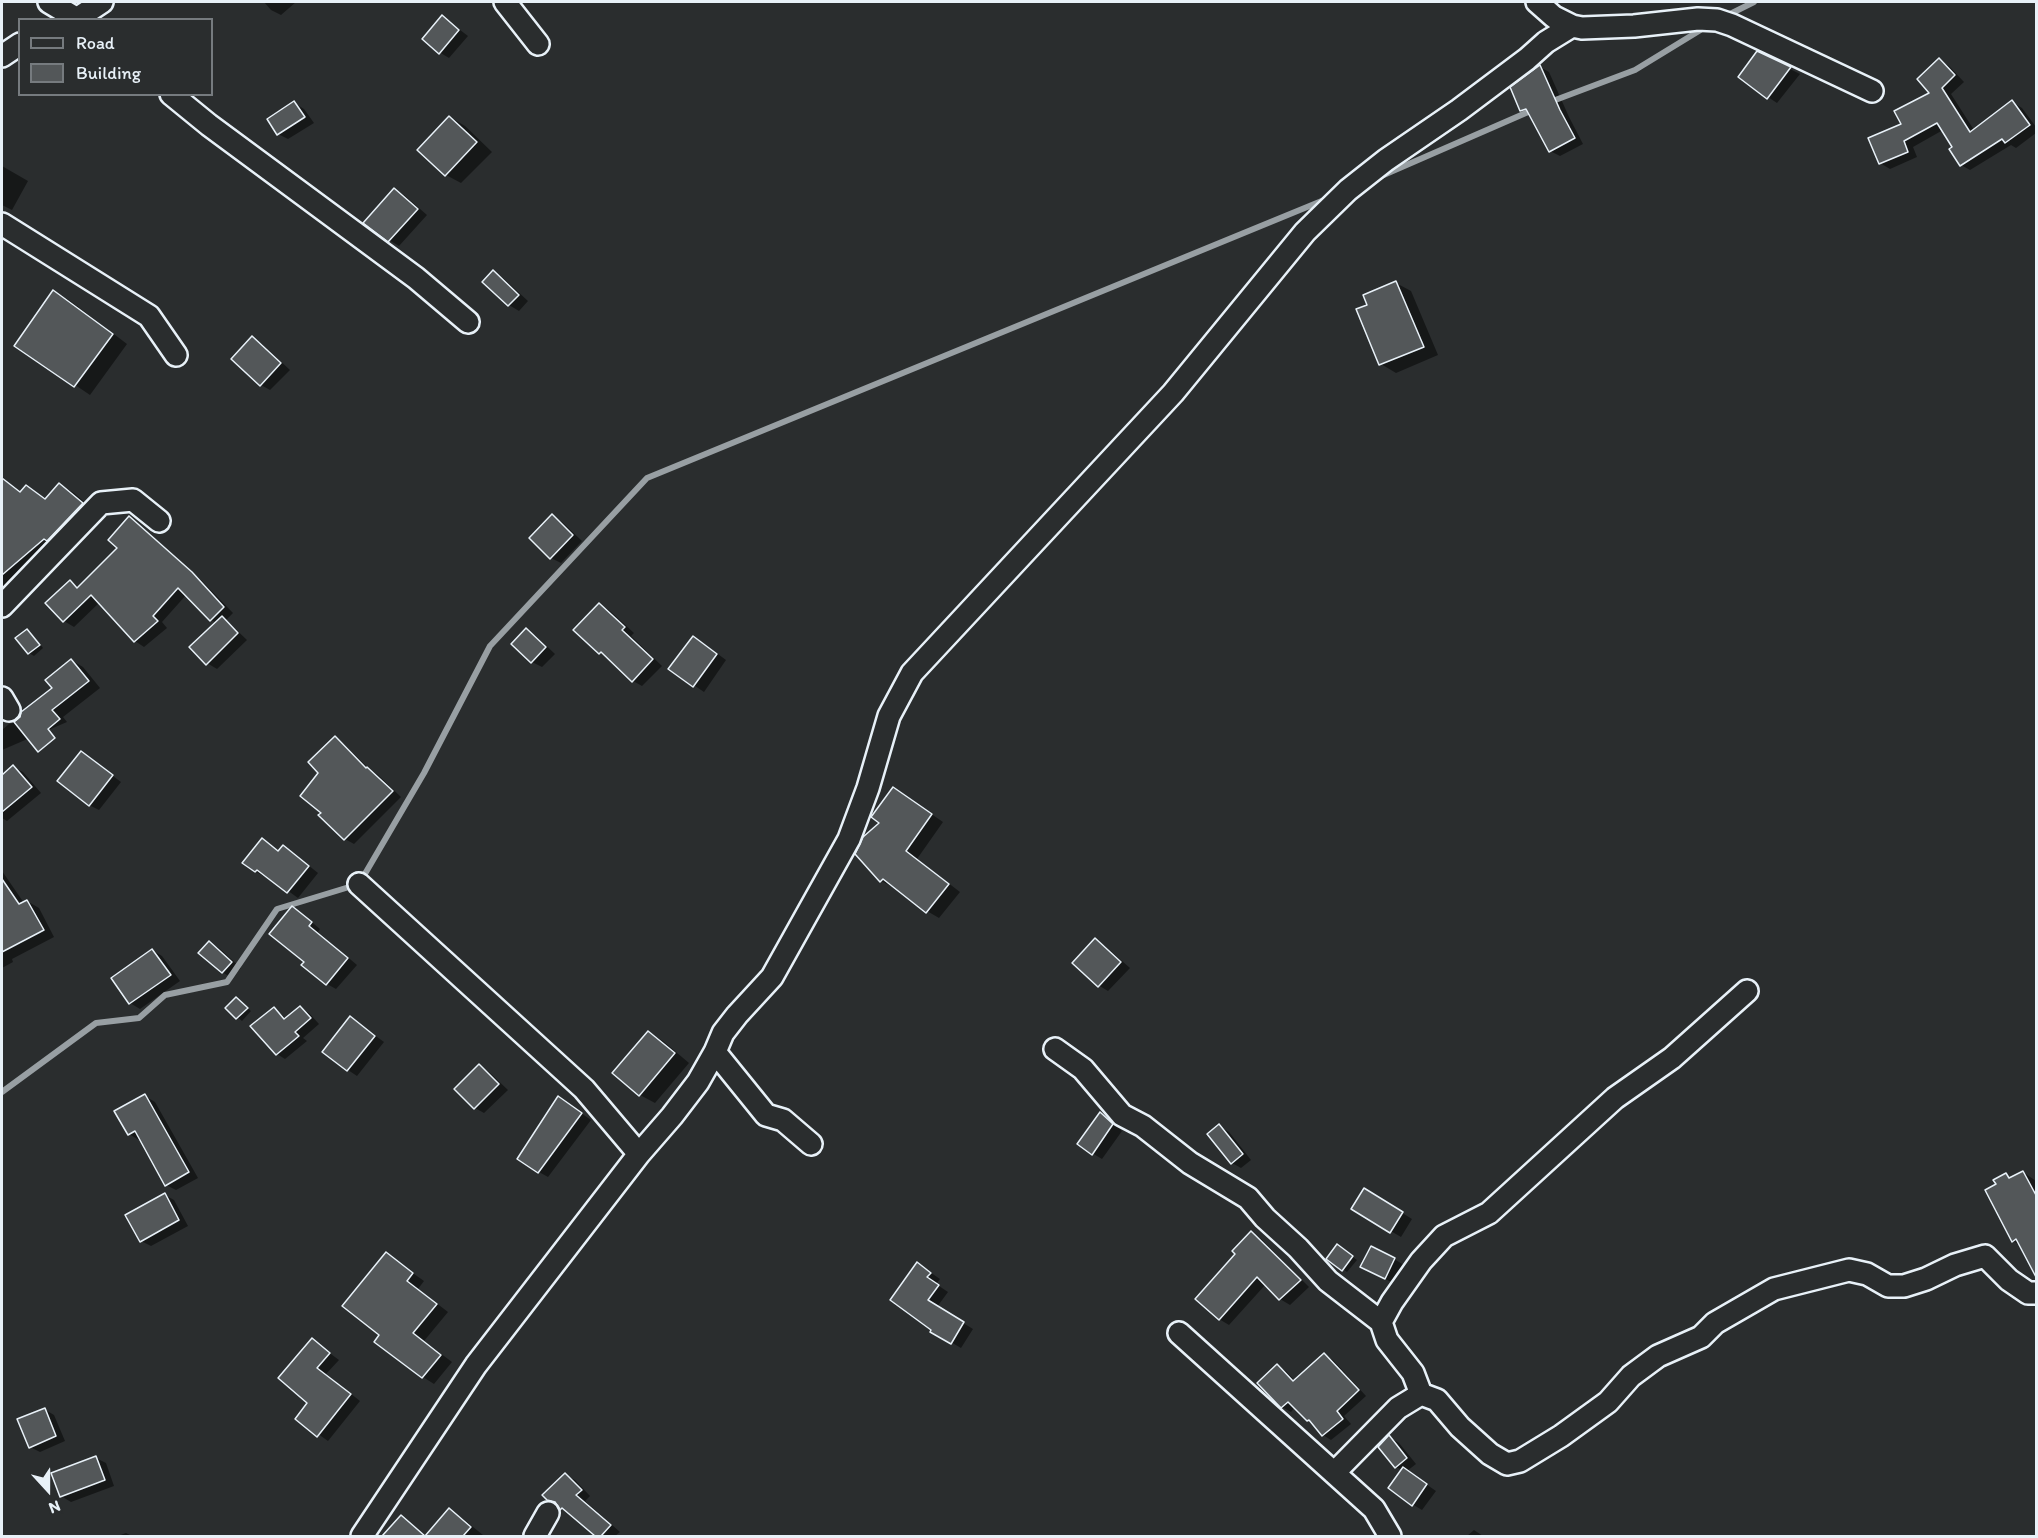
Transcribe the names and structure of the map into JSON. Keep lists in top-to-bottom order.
{
  "legend": ["Road", "Building"],
  "north": "bottom"
}
